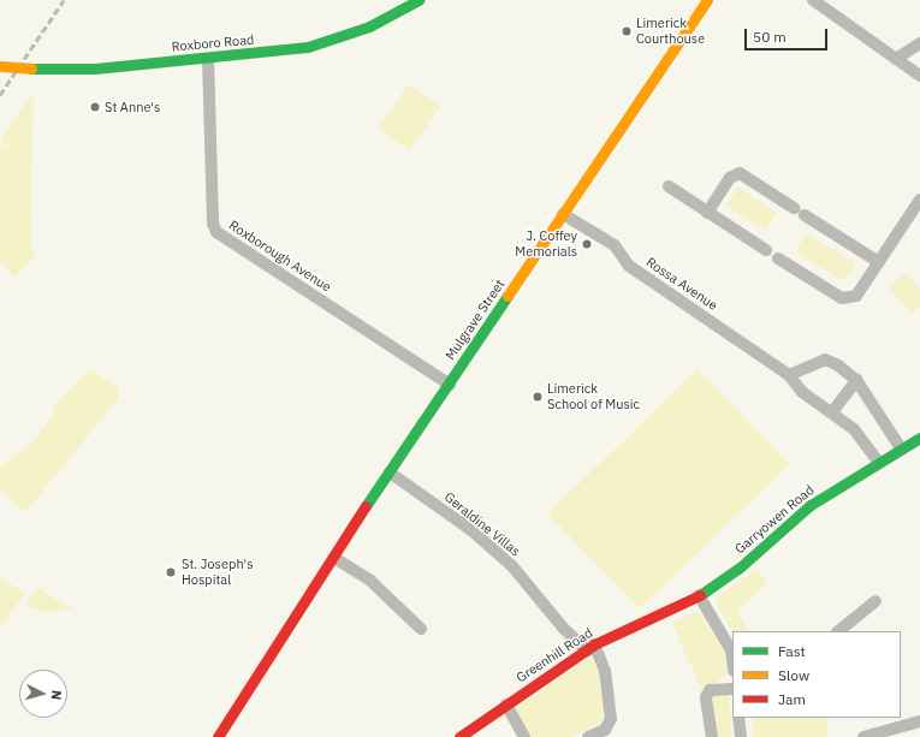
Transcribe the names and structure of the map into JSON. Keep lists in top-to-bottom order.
{
  "streets": {
    "main road": [
      "Roxboro Road",
      "Mulgrave Street",
      "Garryowen Road",
      "Greenhill Road"
    ],
    "street": ["Roxborough Avenue", "Rossa Avenue", "Geraldine Villas"]
  },
  "crossings": [
    ["Roxboro Road", "Roxborough Avenue"],
    ["Roxborough Avenue", "Mulgrave Street"],
    ["Rossa Avenue", "Mulgrave Street"],
    ["Rossa Avenue", "Garryowen Road"],
    ["Mulgrave Street", "Geraldine Villas"],
    ["Garryowen Road", "Greenhill Road"],
    ["Geraldine Villas", "Greenhill Road"]
  ],
  "places": [
    "Limerick Courthouse",
    "St Anne's",
    "J. Coffey Memorials",
    "Limerick School of Music",
    "St. Joseph's Hospital"
  ],
  "legend": ["Fast", "Slow", "Jam"],
  "scale_bar": "50 m",
  "north": "right"
}
